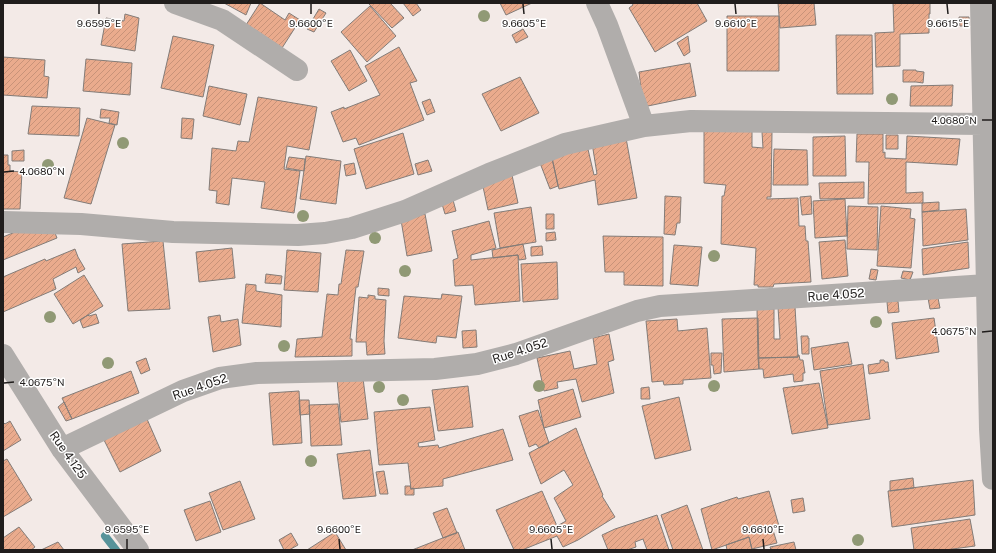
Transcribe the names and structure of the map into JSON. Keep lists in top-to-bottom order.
{
  "streets": {
    "street": ["Rue 4.052", "Rue 4.125"]
  },
  "crossings": [
    ["Rue 4.052", "Rue 4.125"]
  ],
  "coordinates": [
    "9.6610°E",
    "9.6615°E",
    "9.6595°E",
    "9.6600°E",
    "9.6605°E",
    "4.0680°N",
    "4.0675°N"
  ]
}
